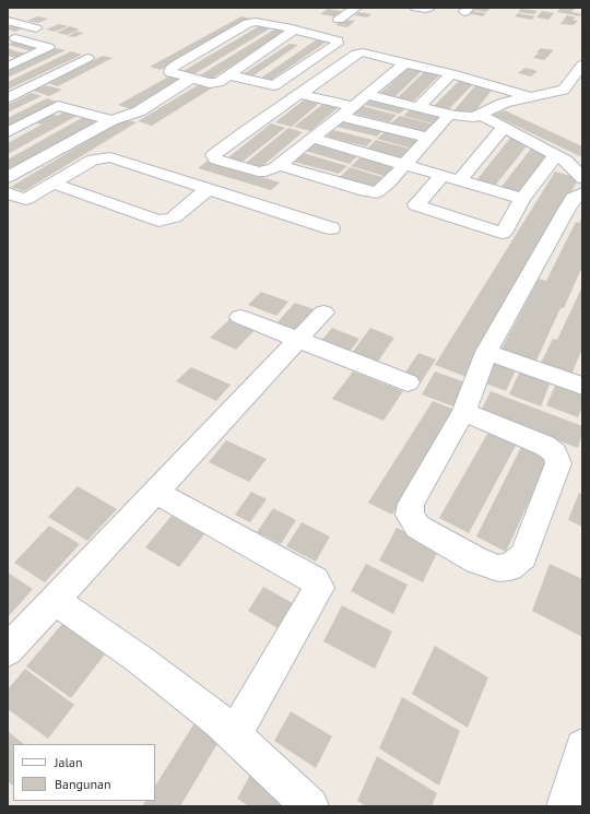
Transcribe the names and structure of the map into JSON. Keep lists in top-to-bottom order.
{
  "legend": ["Jalan", "Bangunan"]
}
